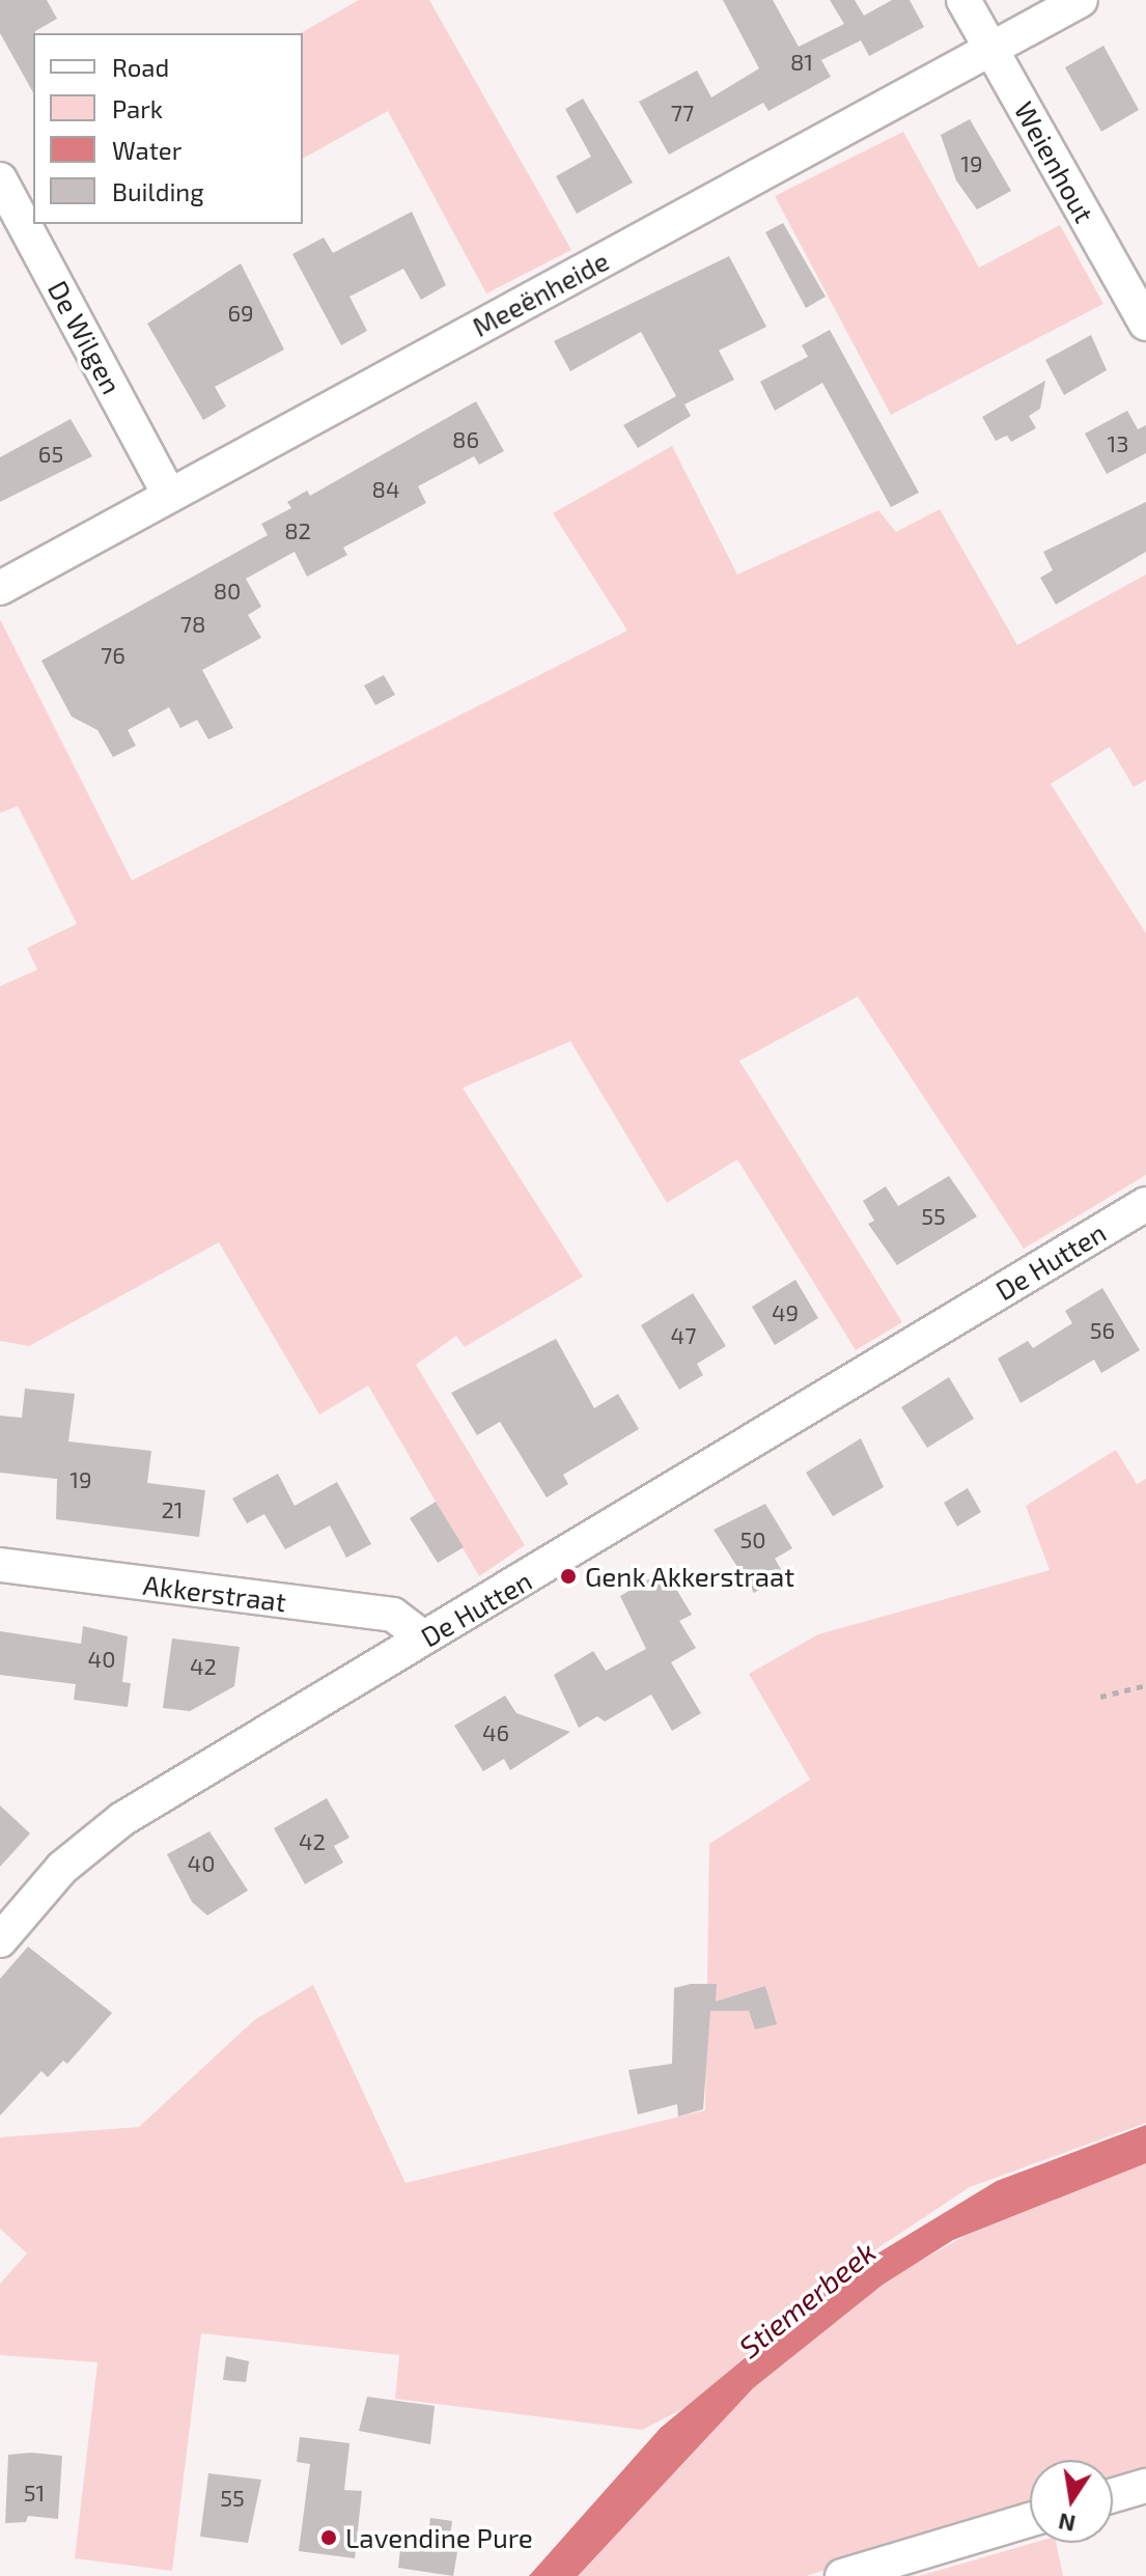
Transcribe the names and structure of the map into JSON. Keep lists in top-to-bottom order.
{
  "streets": {
    "street": [
      "Weienhout",
      "Meeënheide",
      "De Wilgen",
      "De Hutten",
      "Akkerstraat"
    ]
  },
  "crossings": [
    ["Weienhout", "Meeënheide"],
    ["Meeënheide", "De Wilgen"],
    ["De Hutten", "Akkerstraat"]
  ],
  "water": ["Stiemerbeek"],
  "places": ["Genk Akkerstraat", "Lavendine Pure"],
  "house_numbers": [
    "81",
    "77",
    "19",
    "69",
    "86",
    "13",
    "65",
    "84",
    "82",
    "80",
    "78",
    "76",
    "55",
    "49",
    "56",
    "47",
    "19",
    "21",
    "50",
    "40",
    "42",
    "46",
    "42",
    "40",
    "51",
    "55"
  ],
  "legend": [
    "Road",
    "Park",
    "Water",
    "Building"
  ],
  "north": "bottom"
}
